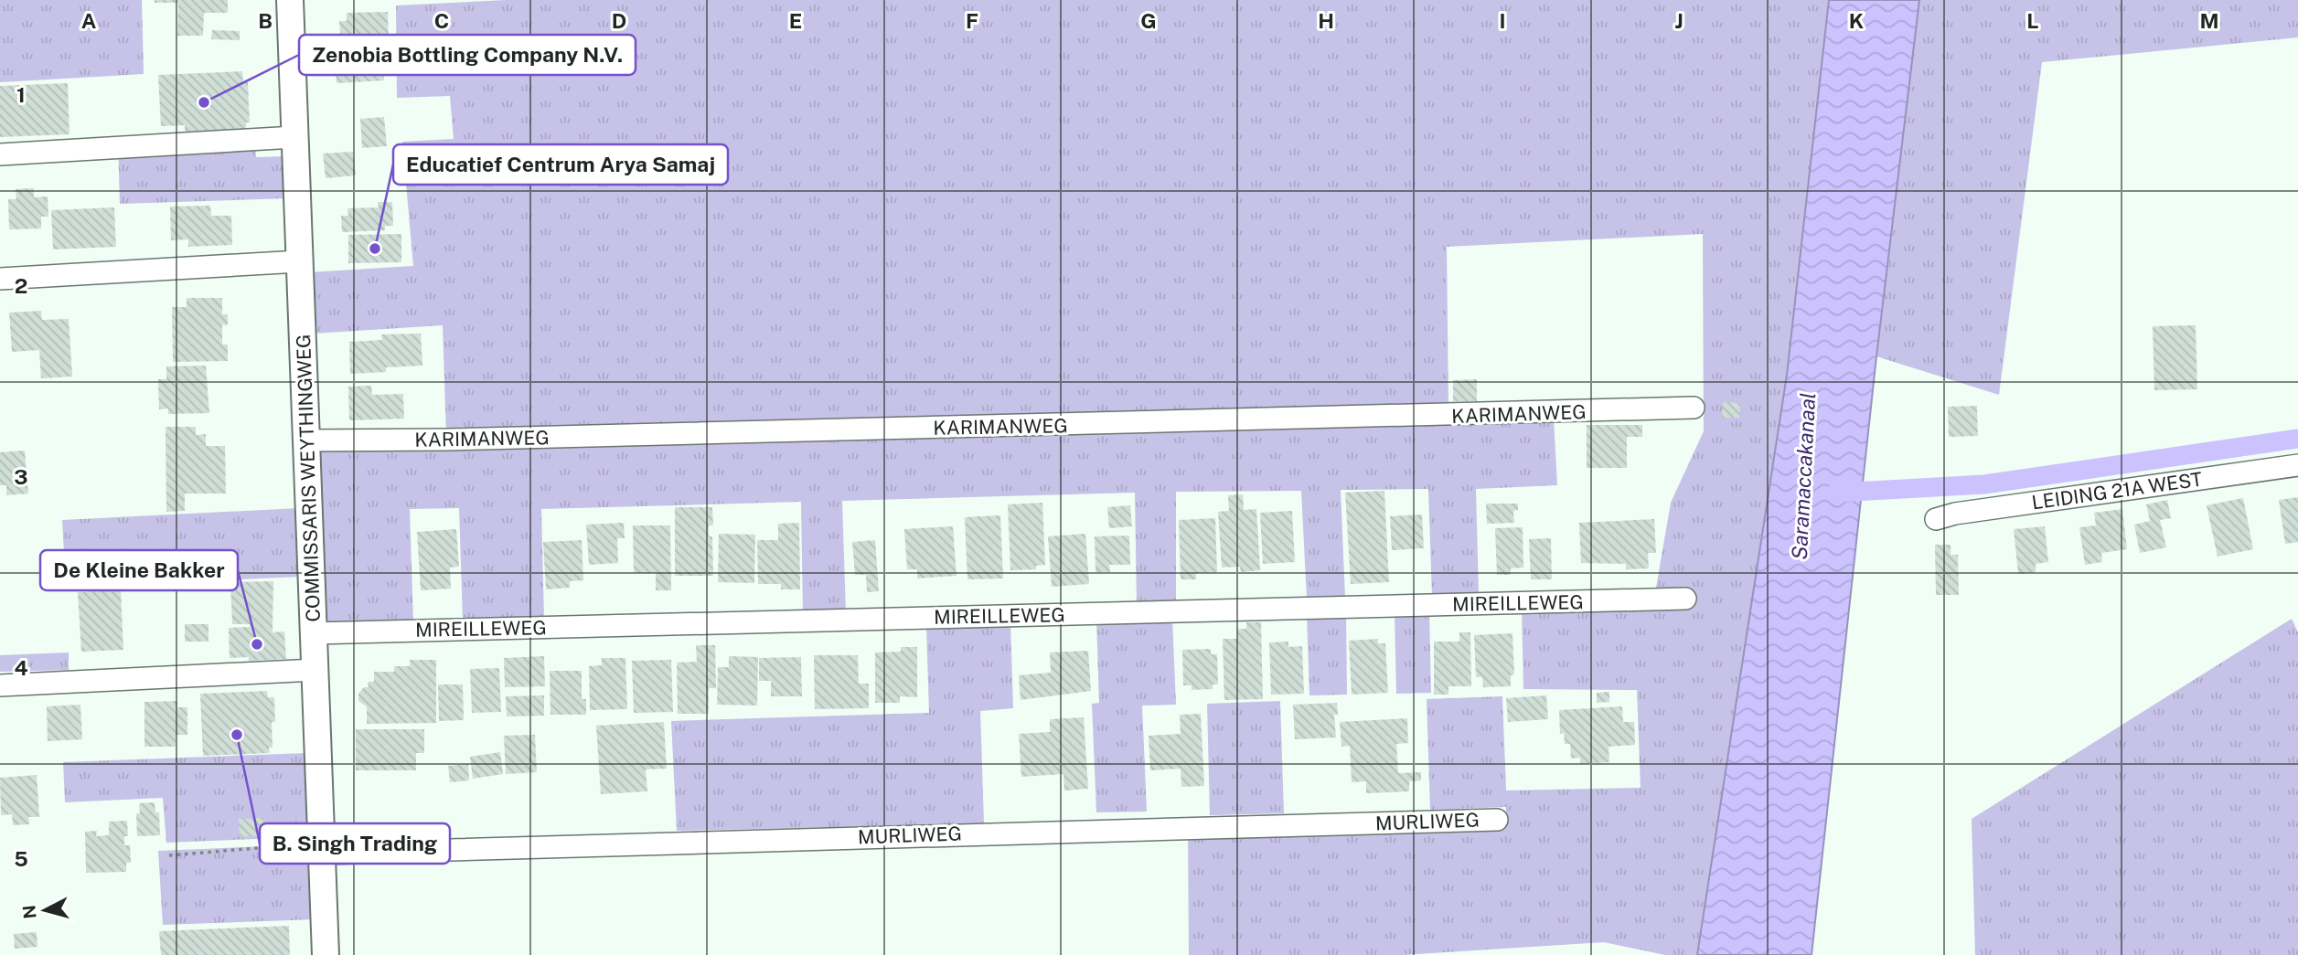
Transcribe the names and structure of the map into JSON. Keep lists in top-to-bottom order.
{
  "streets": {
    "main road": ["COMMISSARIS WEYTHINGWEG"],
    "street": [
      "KARIMANWEG",
      "LEIDING 21A WEST",
      "MIREILLEWEG",
      "MURLIWEG"
    ]
  },
  "crossings": [
    ["KARIMANWEG", "COMMISSARIS WEYTHINGWEG"],
    ["COMMISSARIS WEYTHINGWEG", "MIREILLEWEG"],
    ["COMMISSARIS WEYTHINGWEG", "MURLIWEG"]
  ],
  "water": ["Saramaccakanaal"],
  "places": [
    "Zenobia Bottling Company N.V.",
    "Educatief Centrum Arya Samaj",
    "De Kleine Bakker",
    "B. Singh Trading"
  ],
  "north": "left",
  "grid": {
    "columns": [
      "A",
      "B",
      "C",
      "D",
      "E",
      "F",
      "G",
      "H",
      "I",
      "J",
      "K",
      "L",
      "M"
    ],
    "rows": [
      "1",
      "2",
      "3",
      "4",
      "5"
    ]
  }
}
